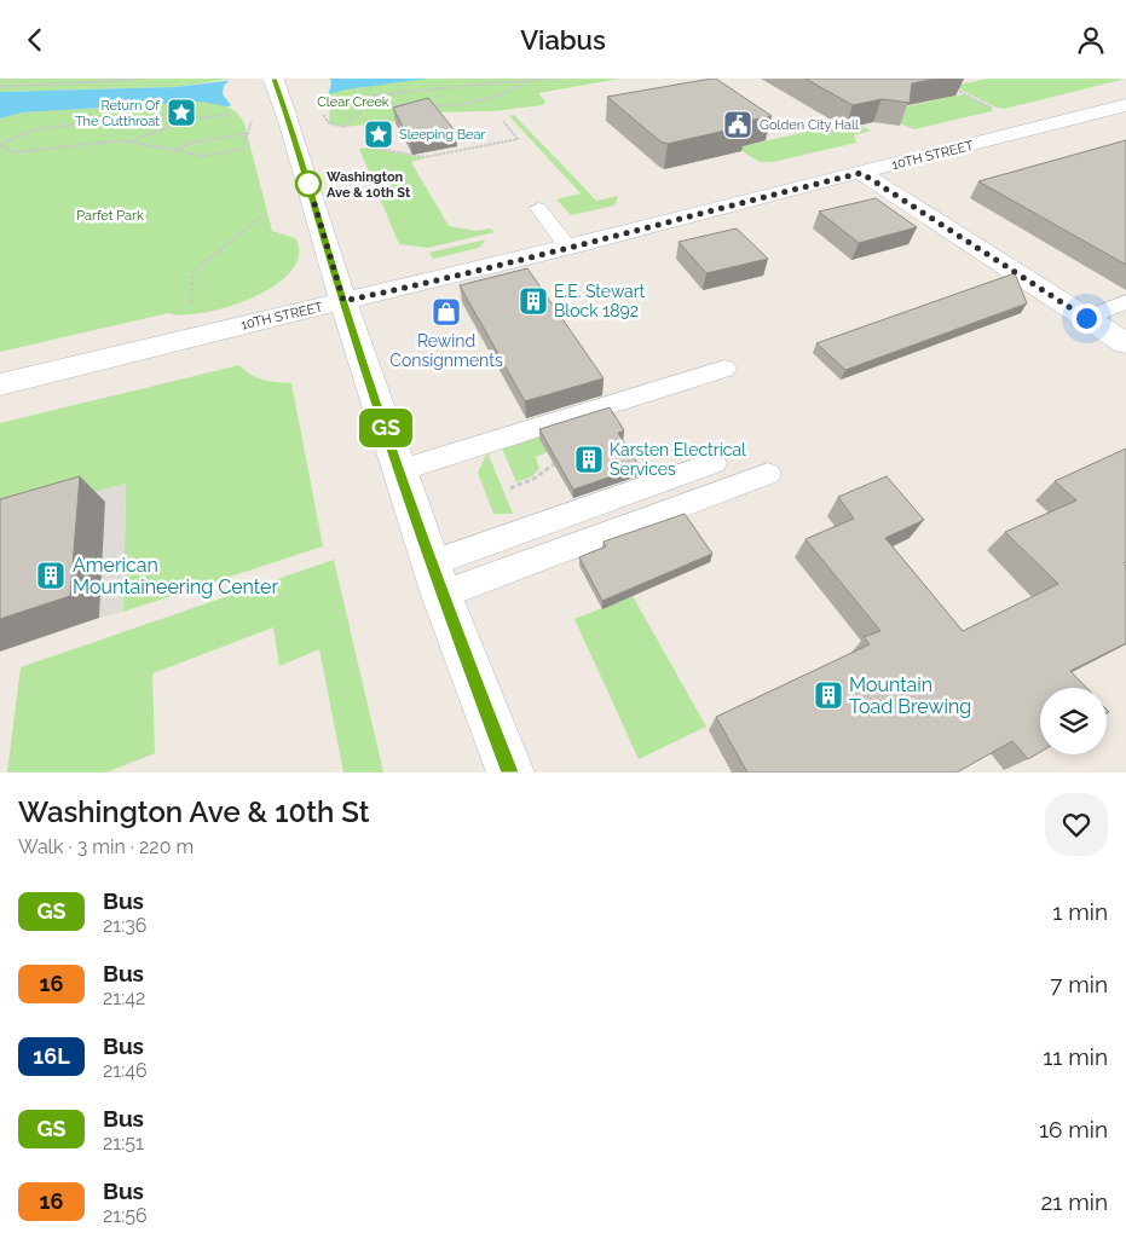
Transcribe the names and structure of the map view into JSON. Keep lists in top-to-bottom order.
{
  "streets": {
    "street": ["10TH STREET"]
  },
  "parks": ["Clear Creek", "Parfet Park"],
  "places": {
    "place": ["Return Of The Cutthroat", "Sleeping Bear"],
    "public building": ["Golden City Hall"],
    "other": ["Washington Ave & 10th St"],
    "building": [
      "E.E. Stewart Block 1892",
      "Karsten Electrical Services",
      "American Mountaineering Center",
      "Mountain Toad Brewing"
    ],
    "shop": ["Rewind Consignments"]
  },
  "lines": ["bus line GS"],
  "page": {
    "header": "Viabus",
    "on_map": "GS",
    "heading": ["Washington Ave & 10th St", "Walk · 3 min · 220 m"],
    "list": [
      {
        "mark": "GS",
        "name": "Bus",
        "note": "21:36",
        "value": "1 min"
      },
      {
        "mark": "16",
        "name": "Bus",
        "note": "21:42",
        "value": "7 min"
      },
      {
        "mark": "16L",
        "name": "Bus",
        "note": "21:46",
        "value": "11 min"
      },
      {
        "mark": "GS",
        "name": "Bus",
        "note": "21:51",
        "value": "16 min"
      },
      {
        "mark": "16",
        "name": "Bus",
        "note": "21:56",
        "value": "21 min"
      }
    ]
  }
}
